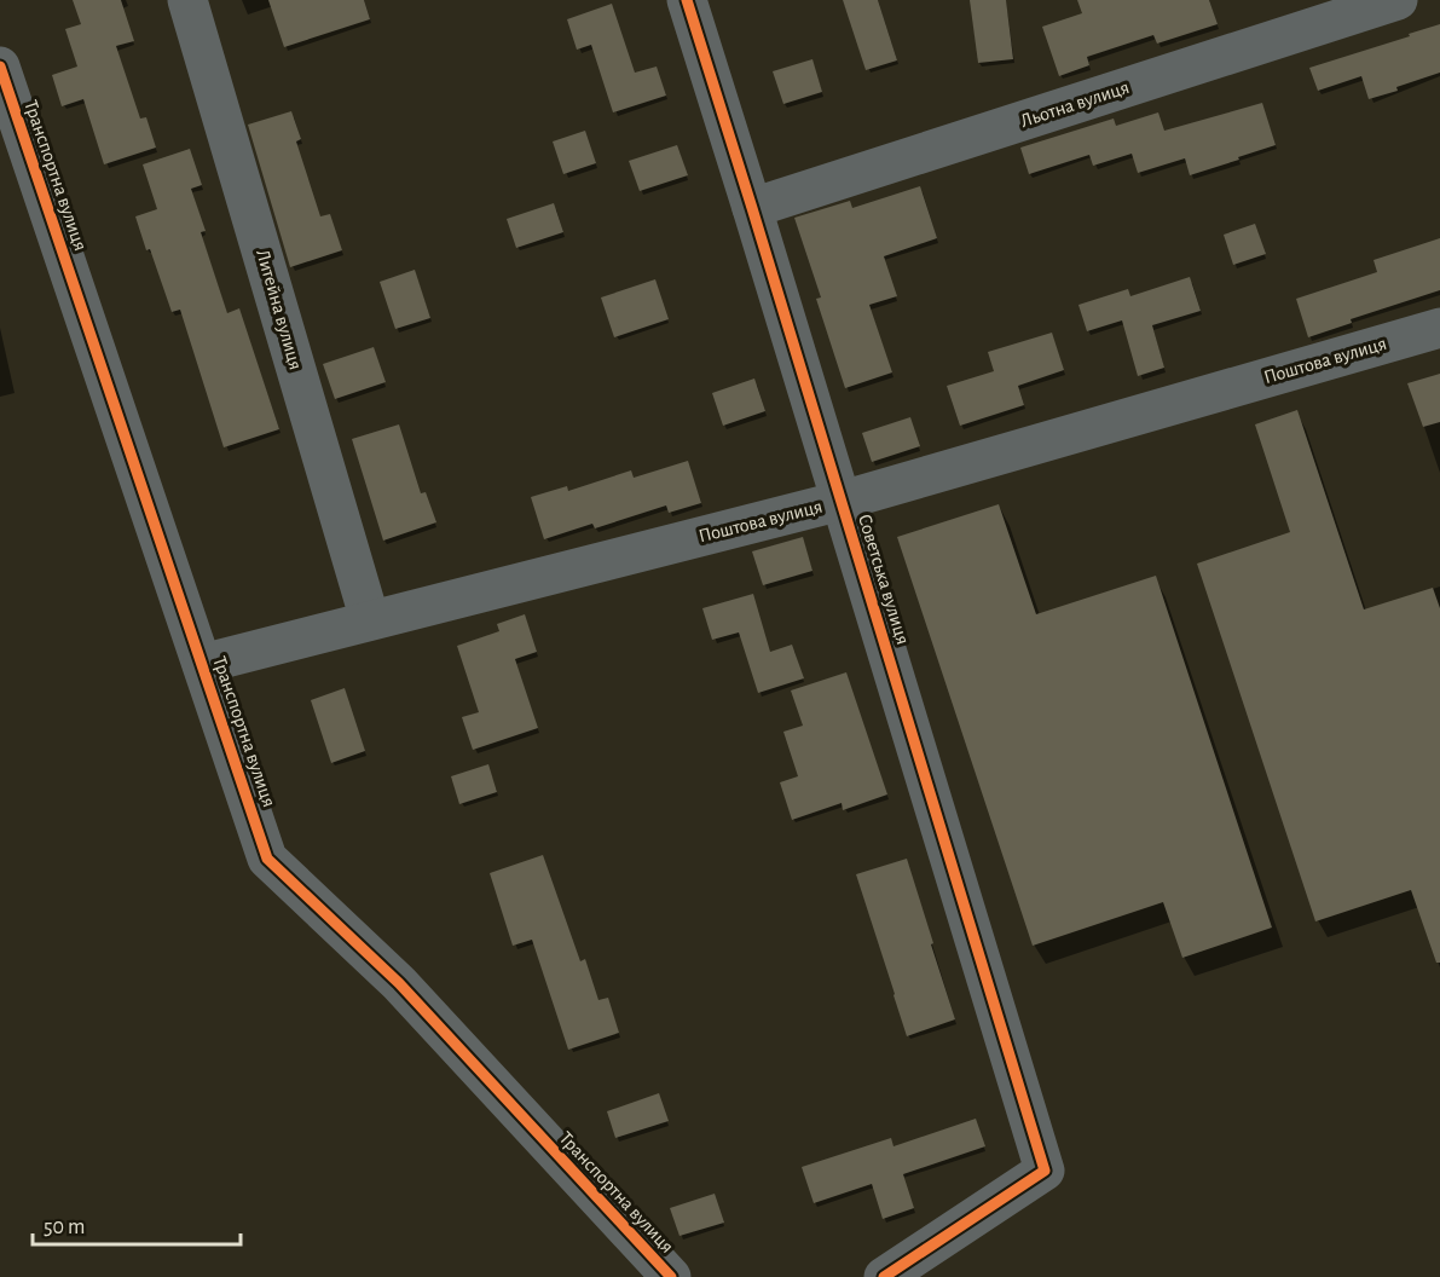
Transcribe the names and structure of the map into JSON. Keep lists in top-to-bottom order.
{
  "streets": {
    "street": [
      "Льотна вулиця",
      "Транспортна вулиця",
      "Литейна вулиця",
      "Поштова вулиця",
      "Советська вулиця"
    ]
  },
  "crossings": [
    ["Льотна вулиця", "Советська вулиця"],
    ["Транспортна вулиця", "Поштова вулиця"],
    ["Литейна вулиця", "Поштова вулиця"],
    ["Поштова вулиця", "Советська вулиця"]
  ],
  "scale_bar": "50 m"
}
